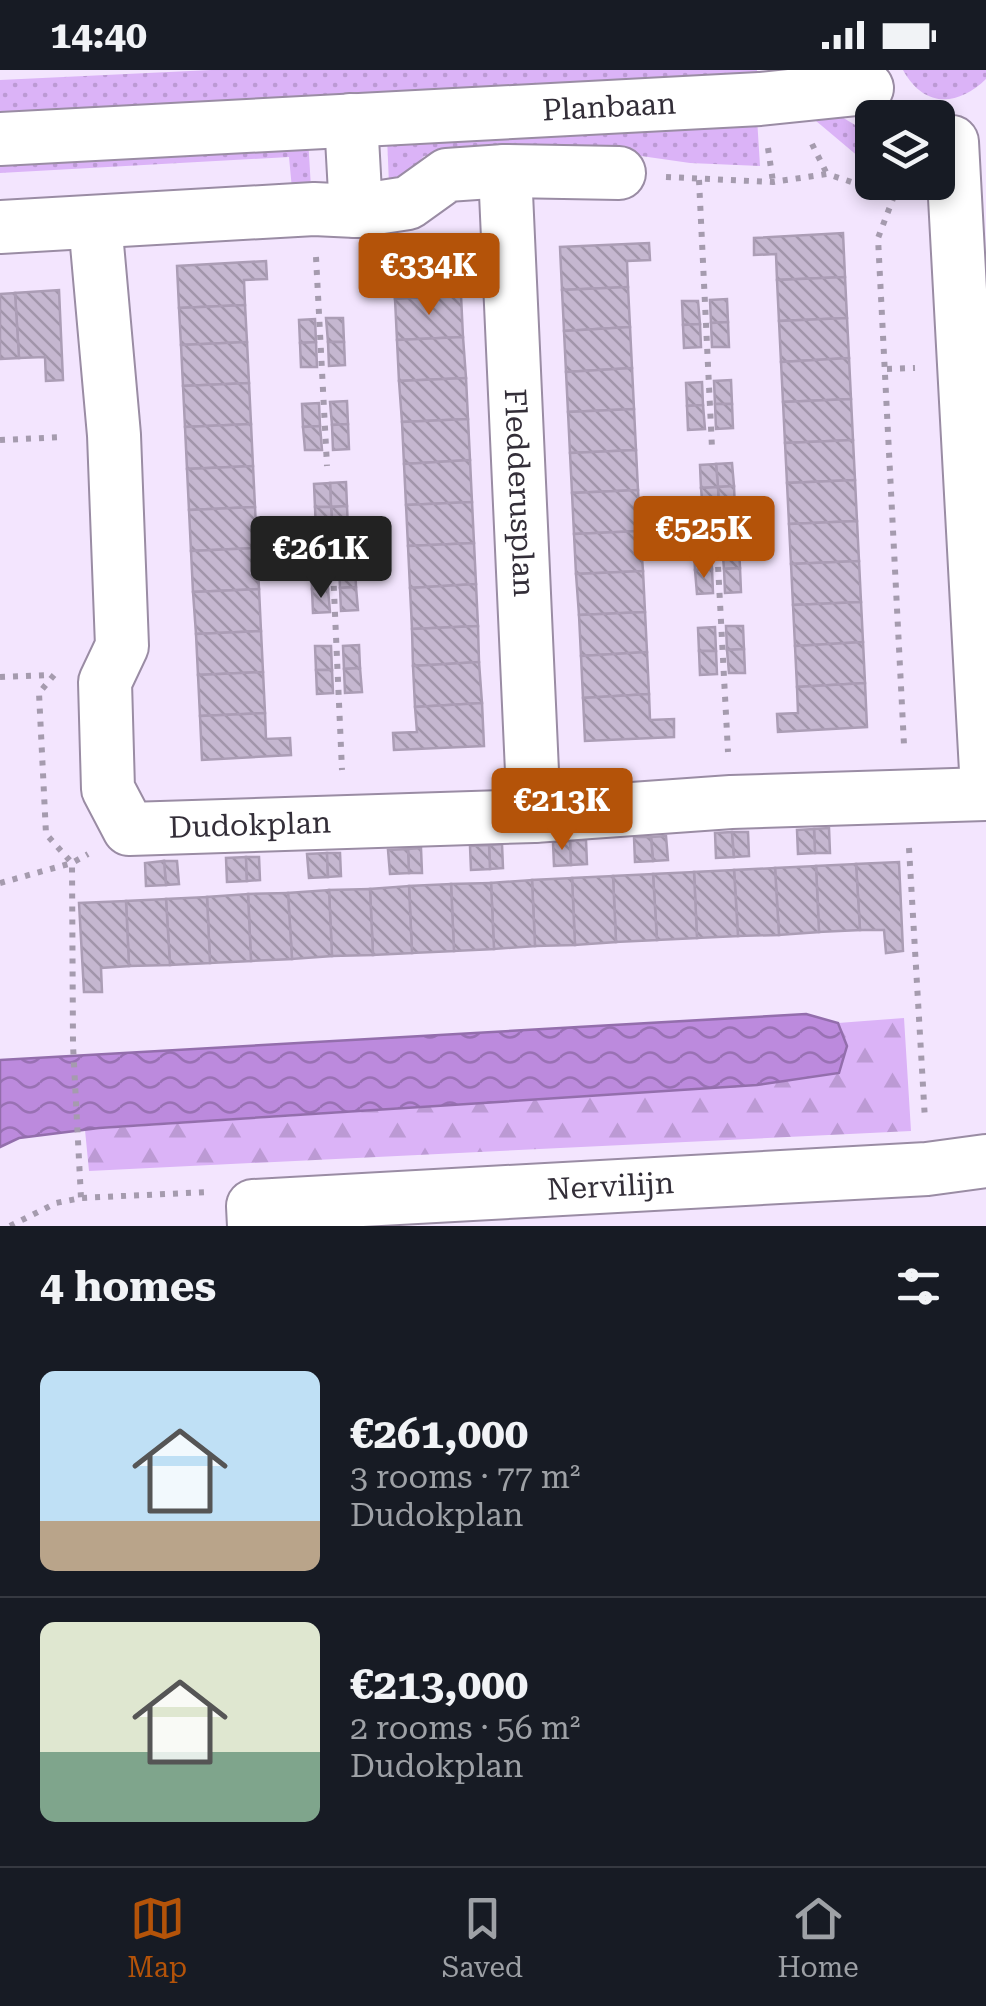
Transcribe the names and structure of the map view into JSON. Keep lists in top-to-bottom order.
{
  "streets": {
    "street": [
      "Planbaan",
      "Fledderusplan",
      "Dudokplan",
      "Nervilijn"
    ]
  },
  "crossings": [
    ["Planbaan", "Fledderusplan"],
    ["Planbaan", "Dudokplan"],
    ["Fledderusplan", "Dudokplan"]
  ],
  "page": {
    "status": "14:40",
    "price": [
      "€334K",
      "€525K",
      "€261K",
      "€213K"
    ],
    "heading": "4 homes",
    "list": [
      {
        "name": "€261,000",
        "note": "3 rooms · 77 m² · Dudokplan"
      },
      {
        "name": "€213,000",
        "note": "2 rooms · 56 m² · Dudokplan"
      }
    ],
    "tabs": ["Map", "Saved", "Home"]
  }
}
